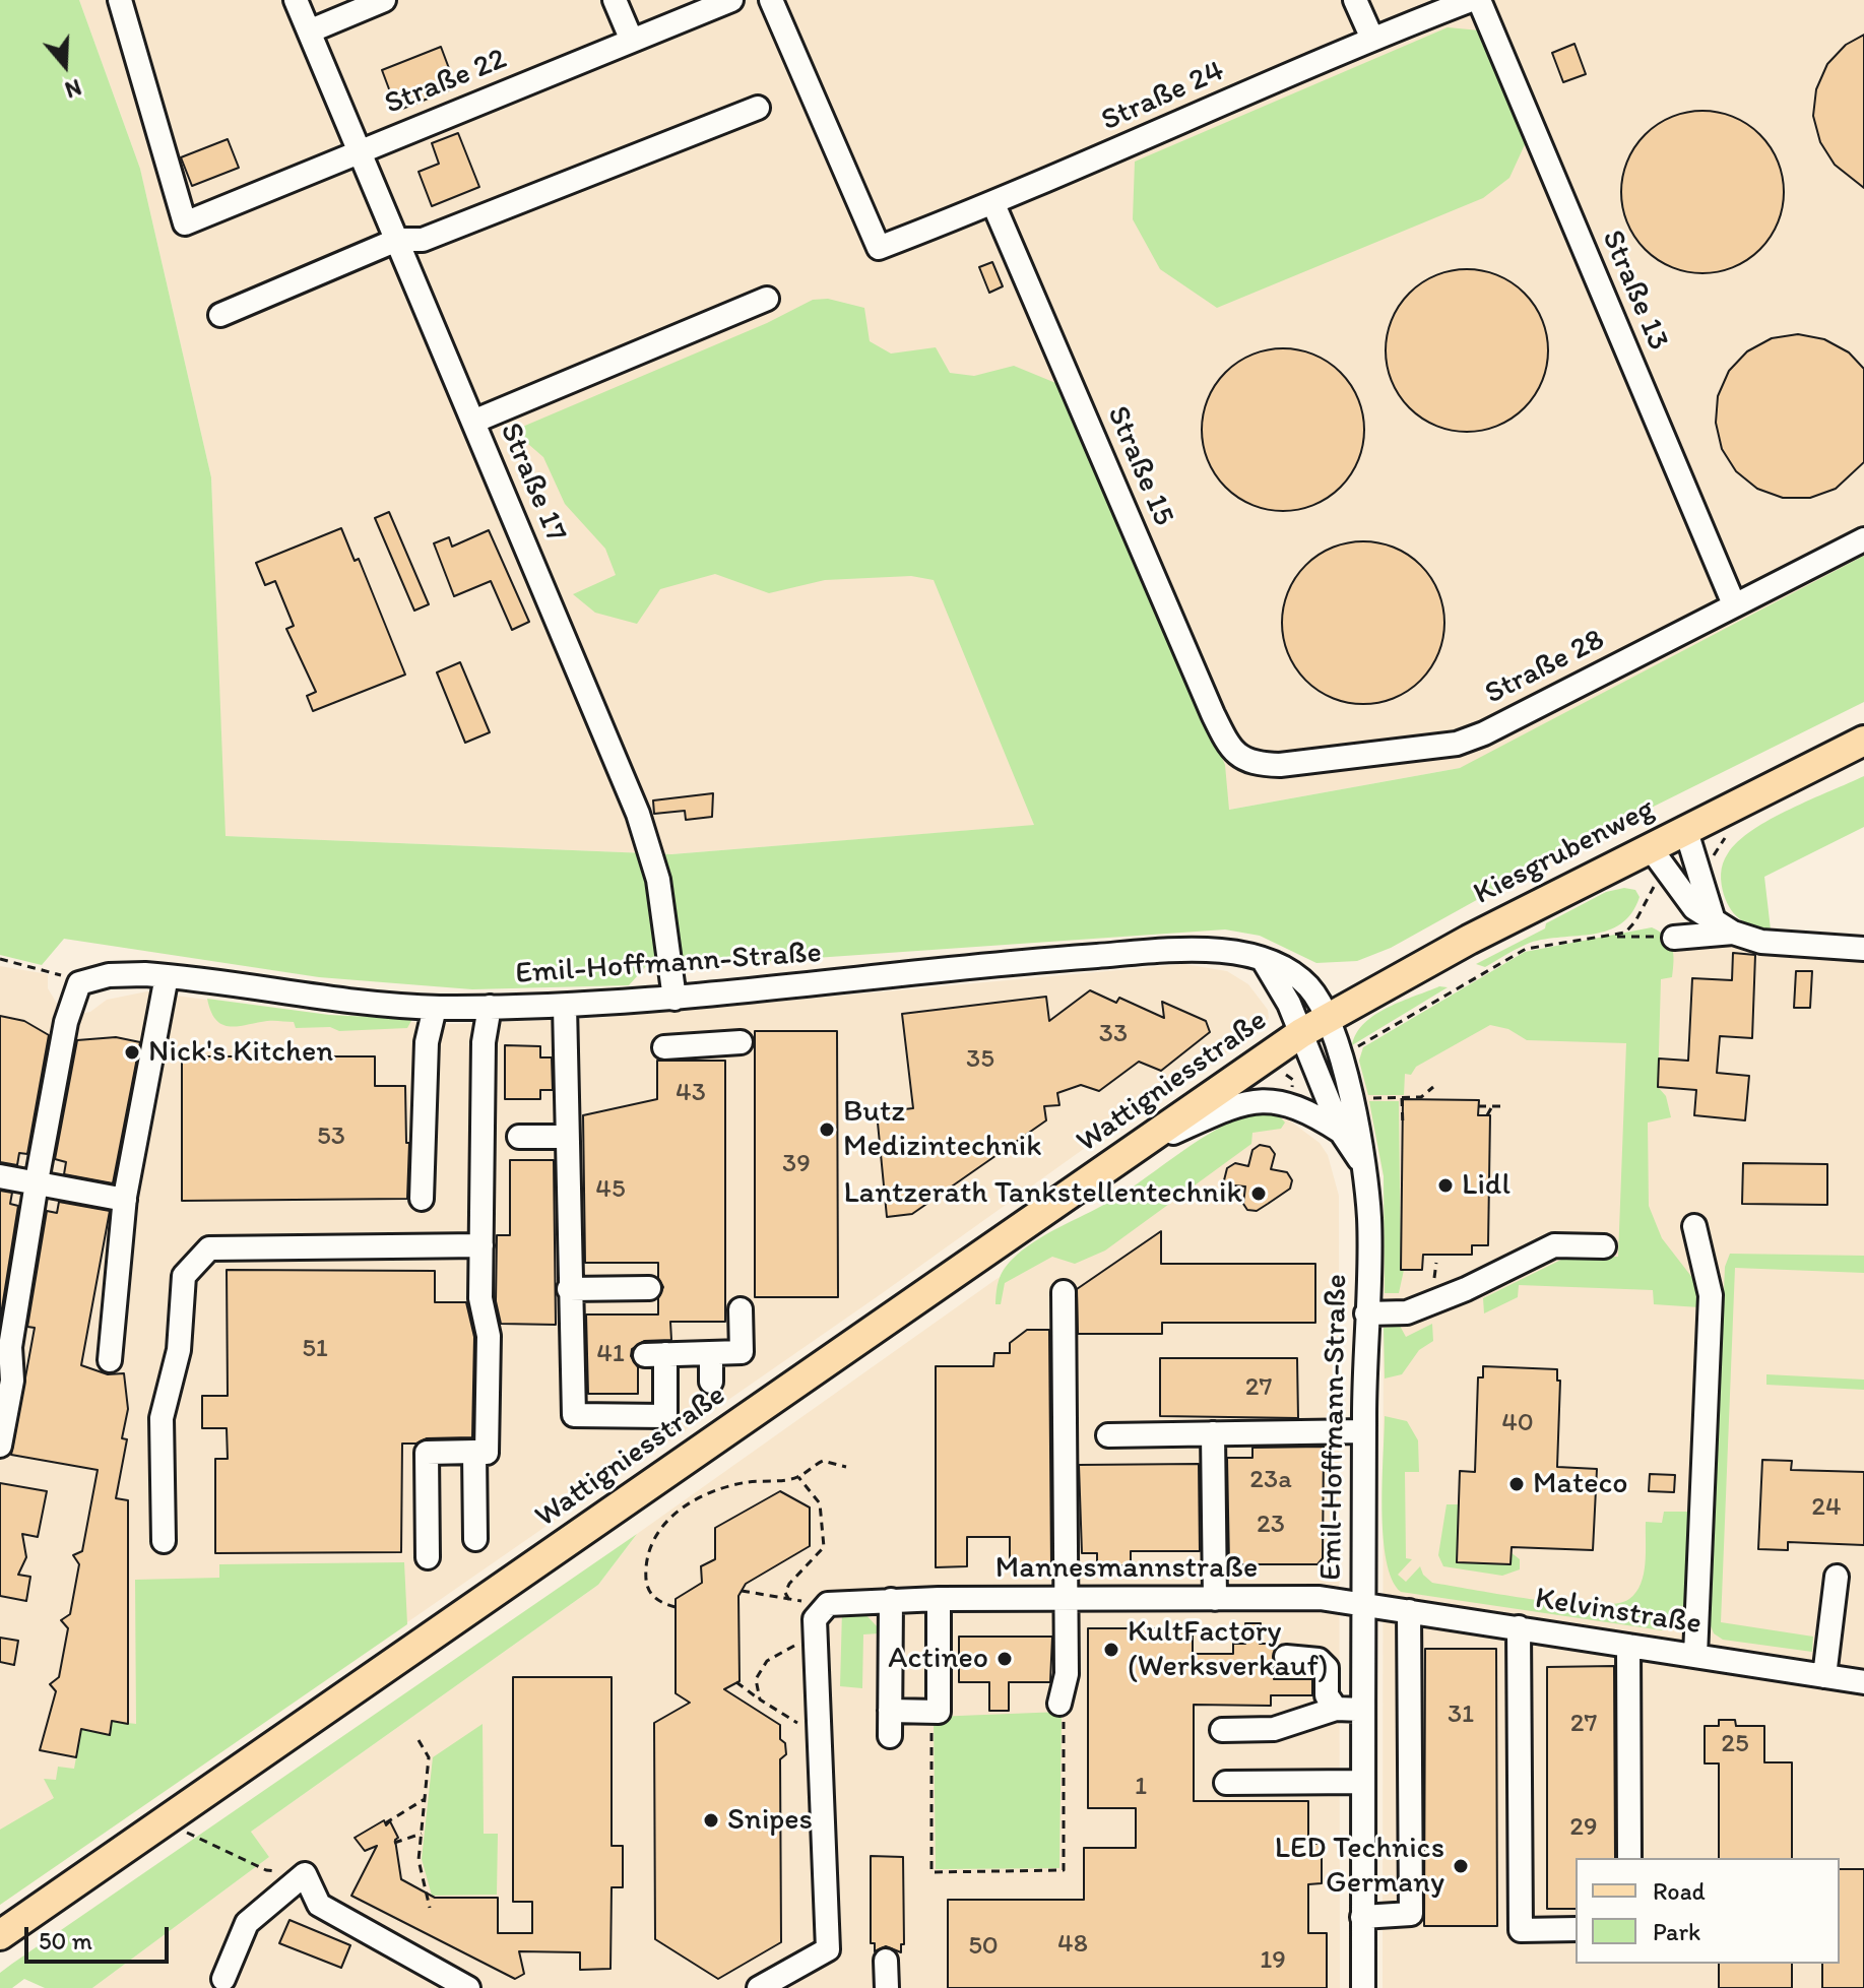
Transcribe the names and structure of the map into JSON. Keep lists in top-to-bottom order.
{
  "streets": {
    "main road": ["Kiesgrubenweg", "Wattigniesstraße"],
    "street": [
      "Straße 22",
      "Straße 24",
      "Straße 13",
      "Straße 15",
      "Straße 17",
      "Straße 28",
      "Emil-Hoffmann-Straße",
      "Mannesmannstraße",
      "Kelvinstraße"
    ]
  },
  "crossings": [
    ["Straße 22", "Straße 17"],
    ["Straße 24", "Straße 15"],
    ["Straße 13", "Straße 28"],
    ["Straße 15", "Straße 28"],
    ["Straße 17", "Emil-Hoffmann-Straße"],
    ["Kiesgrubenweg", "Emil-Hoffmann-Straße"],
    ["Kiesgrubenweg", "Wattigniesstraße"],
    ["Emil-Hoffmann-Straße", "Wattigniesstraße"],
    ["Emil-Hoffmann-Straße", "Mannesmannstraße"],
    ["Emil-Hoffmann-Straße", "Kelvinstraße"],
    ["Mannesmannstraße", "Kelvinstraße"]
  ],
  "places": [
    "Nick's Kitchen",
    "Butz Medizintechnik",
    "Lidl",
    "Lantzerath Tankstellentechnik",
    "Mateco",
    "KultFactory (Werksverkauf)",
    "Actineo",
    "Snipes",
    "LED Technics Germany"
  ],
  "house_numbers": [
    "33",
    "35",
    "43",
    "53",
    "39",
    "45",
    "51",
    "41",
    "27",
    "40",
    "23a",
    "24",
    "23",
    "31",
    "27",
    "25",
    "1",
    "29",
    "48",
    "50",
    "19"
  ],
  "legend": ["Road", "Park"],
  "scale_bar": "50 m",
  "north": "bottom"
}
